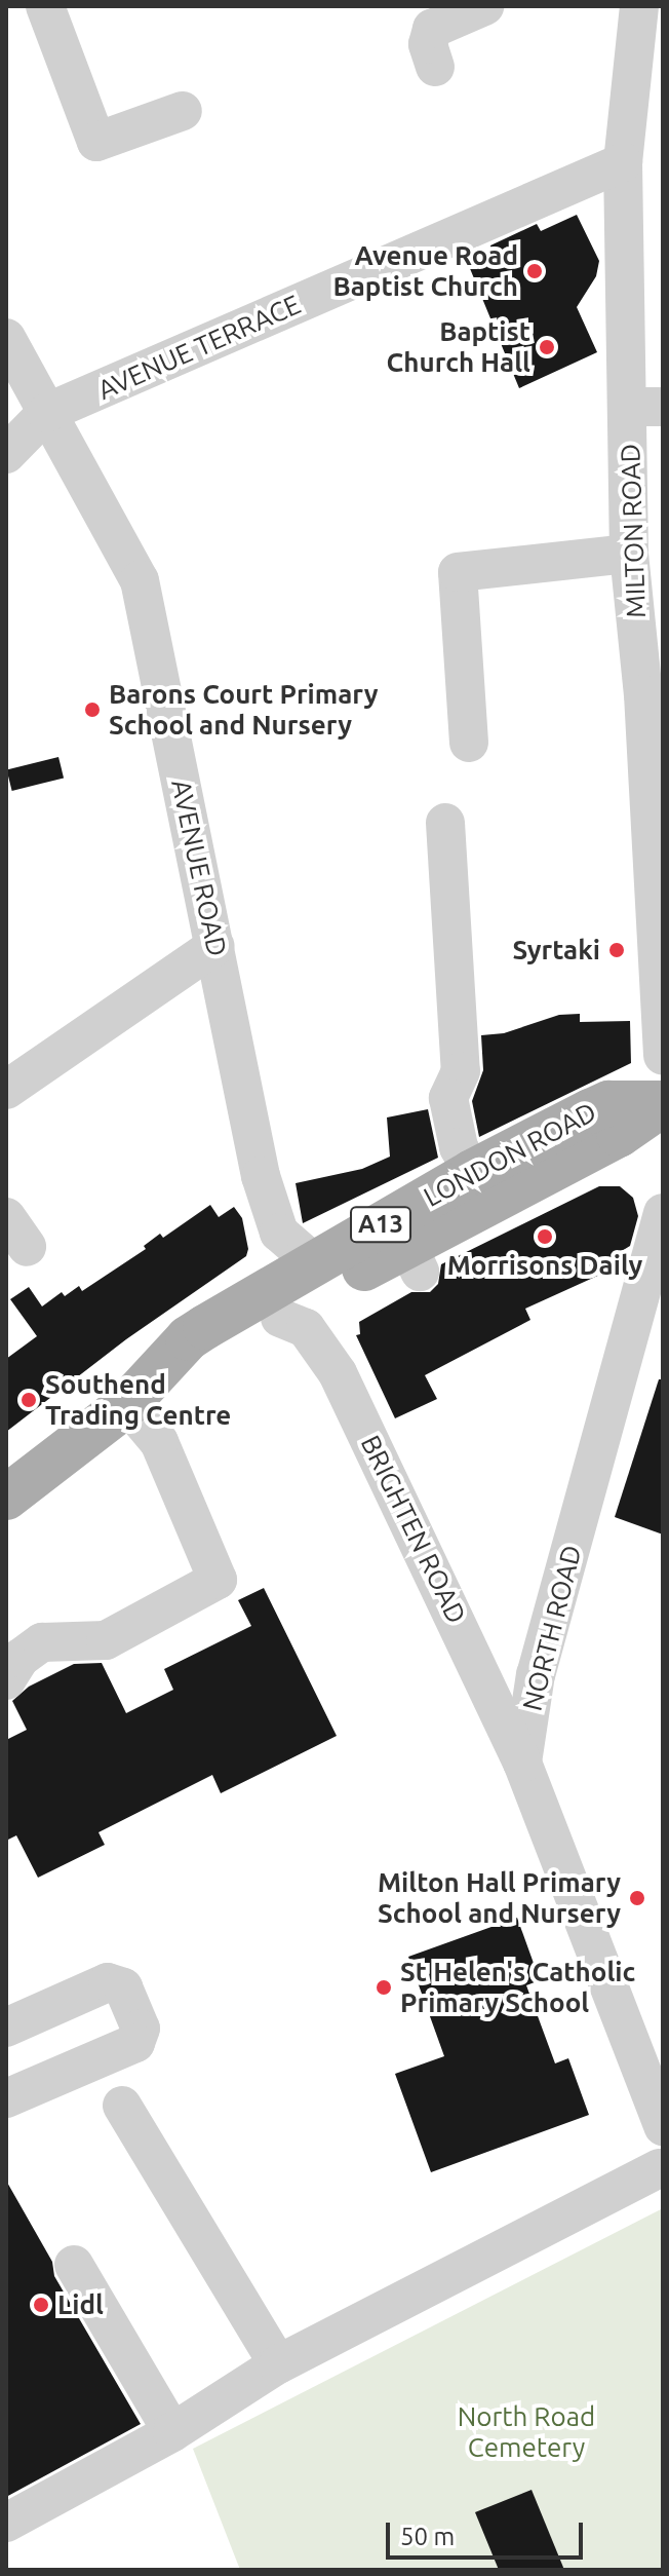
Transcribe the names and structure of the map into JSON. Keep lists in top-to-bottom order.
{
  "streets": {
    "main road": ["LONDON ROAD", "A13"],
    "street": [
      "AVENUE TERRACE",
      "MILTON ROAD",
      "AVENUE ROAD",
      "BRIGHTEN ROAD",
      "NORTH ROAD"
    ]
  },
  "crossings": [
    ["AVENUE TERRACE", "MILTON ROAD"],
    ["AVENUE TERRACE", "AVENUE ROAD"],
    ["AVENUE ROAD", "LONDON ROAD"],
    ["LONDON ROAD", "BRIGHTEN ROAD"],
    ["BRIGHTEN ROAD", "NORTH ROAD"]
  ],
  "parks": ["North Road Cemetery"],
  "places": [
    "Avenue Road Baptist Church",
    "Baptist Church Hall",
    "Barons Court Primary School and Nursery",
    "Syrtaki",
    "Morrisons Daily",
    "Southend Trading Centre",
    "Milton Hall Primary School and Nursery",
    "St Helen's Catholic Primary School",
    "Lidl"
  ],
  "scale_bar": "50 m"
}
